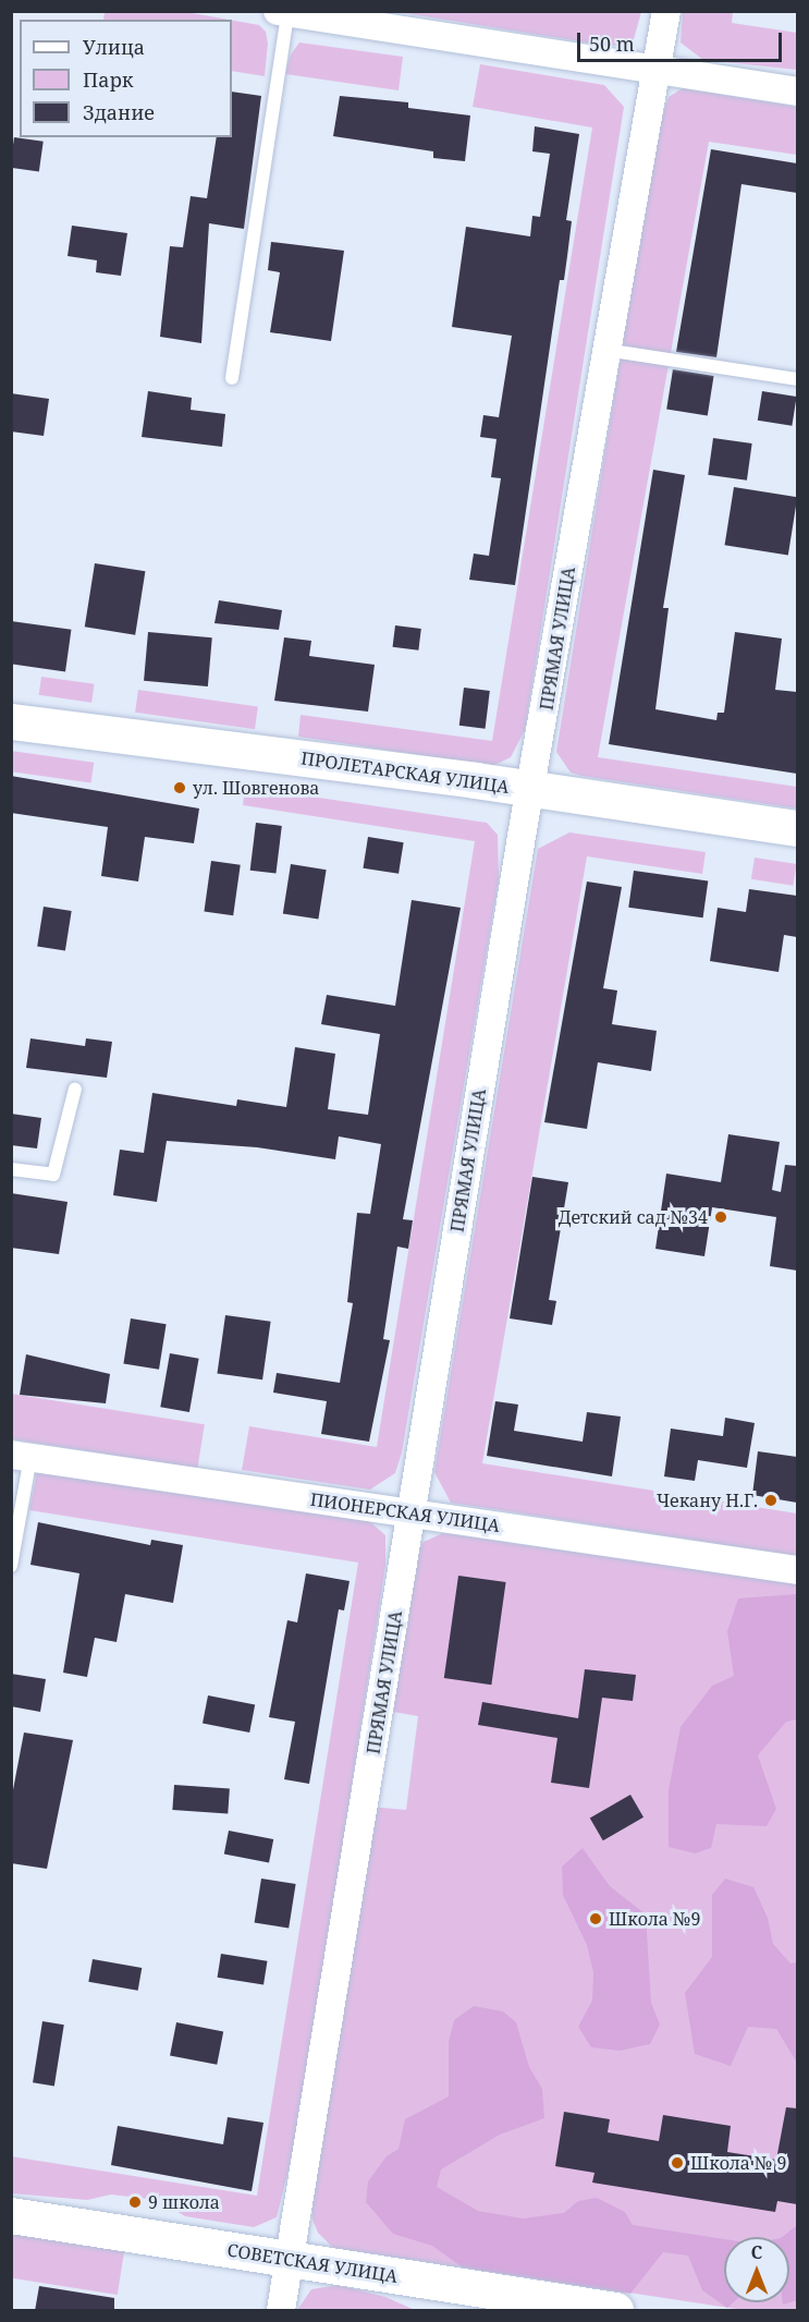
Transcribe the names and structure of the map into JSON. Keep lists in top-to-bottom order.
{
  "streets": {
    "street": [
      "ПРЯМАЯ УЛИЦА",
      "ПРОЛЕТАРСКАЯ УЛИЦА",
      "ПИОНЕРСКАЯ УЛИЦА",
      "СОВЕТСКАЯ УЛИЦА"
    ]
  },
  "crossings": [
    ["ПРЯМАЯ УЛИЦА", "ПРОЛЕТАРСКАЯ УЛИЦА"],
    ["ПРЯМАЯ УЛИЦА", "ПИОНЕРСКАЯ УЛИЦА"],
    ["ПРЯМАЯ УЛИЦА", "СОВЕТСКАЯ УЛИЦА"]
  ],
  "places": [
    "ул. Шовгенова",
    "Детский сад №34",
    "Чекану Н.Г.",
    "Школа №9",
    "Школа № 9",
    "9 школа"
  ],
  "legend": ["Улица", "Парк", "Здание"],
  "scale_bar": "50 m",
  "north": "top"
}
